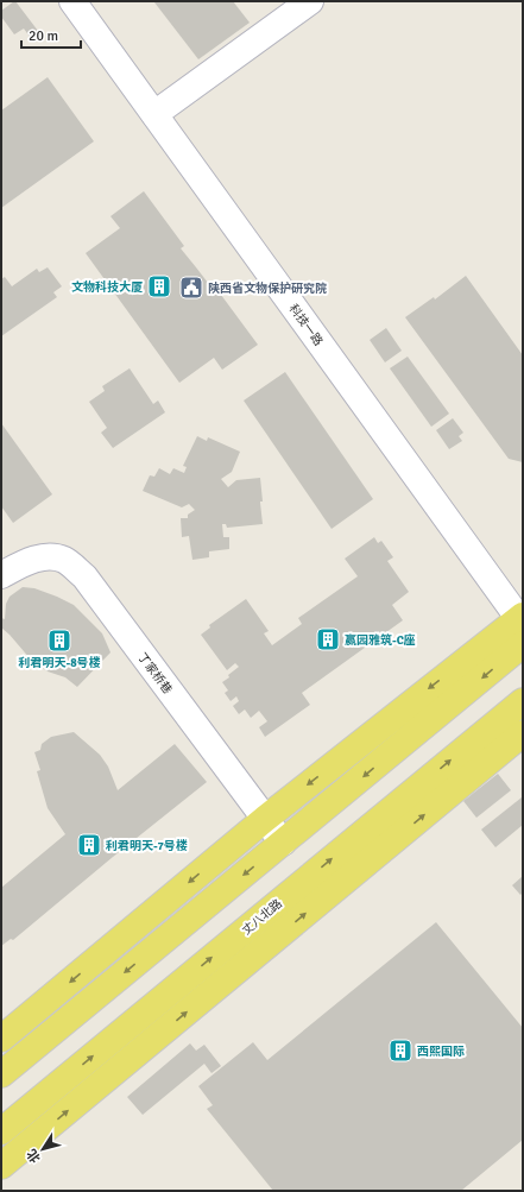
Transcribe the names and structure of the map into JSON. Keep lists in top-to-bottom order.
{
  "streets": {
    "main road": ["丈八北路"],
    "street": ["科技一路", "丁家桥巷"]
  },
  "places": {
    "building": [
      "文物科技大厦",
      "赢园雅筑-C座",
      "利君明天-8号楼",
      "利君明天-7号楼",
      "西熙国际"
    ],
    "public building": ["陕西省文物保护研究院"]
  },
  "scale_bar": "20 m",
  "north": "bottom left"
}
